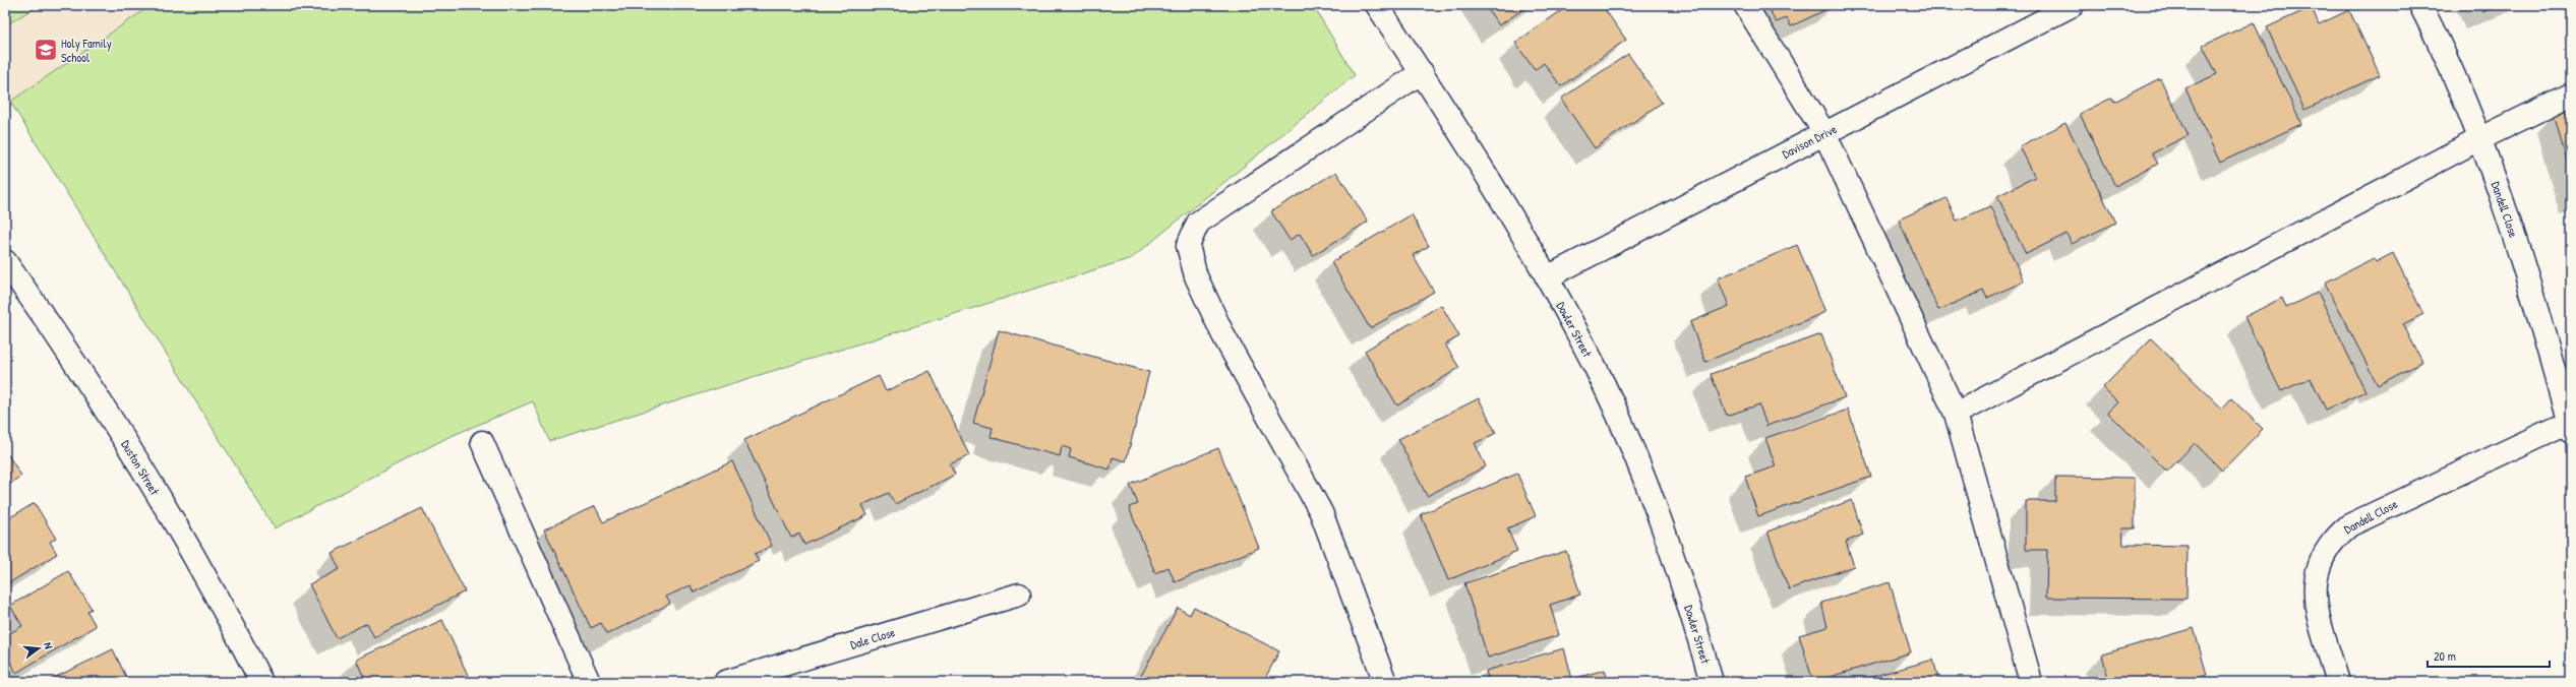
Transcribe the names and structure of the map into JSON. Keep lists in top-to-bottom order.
{
  "streets": {
    "street": [
      "Davison Drive",
      "Dandell Close",
      "Dowler Street",
      "Duston Street",
      "Dale Close"
    ]
  },
  "crossings": [
    ["Davison Drive", "Dowler Street"]
  ],
  "places": {
    "school or university": ["Holy Family School"]
  },
  "scale_bar": "20 m",
  "north": "right"
}
